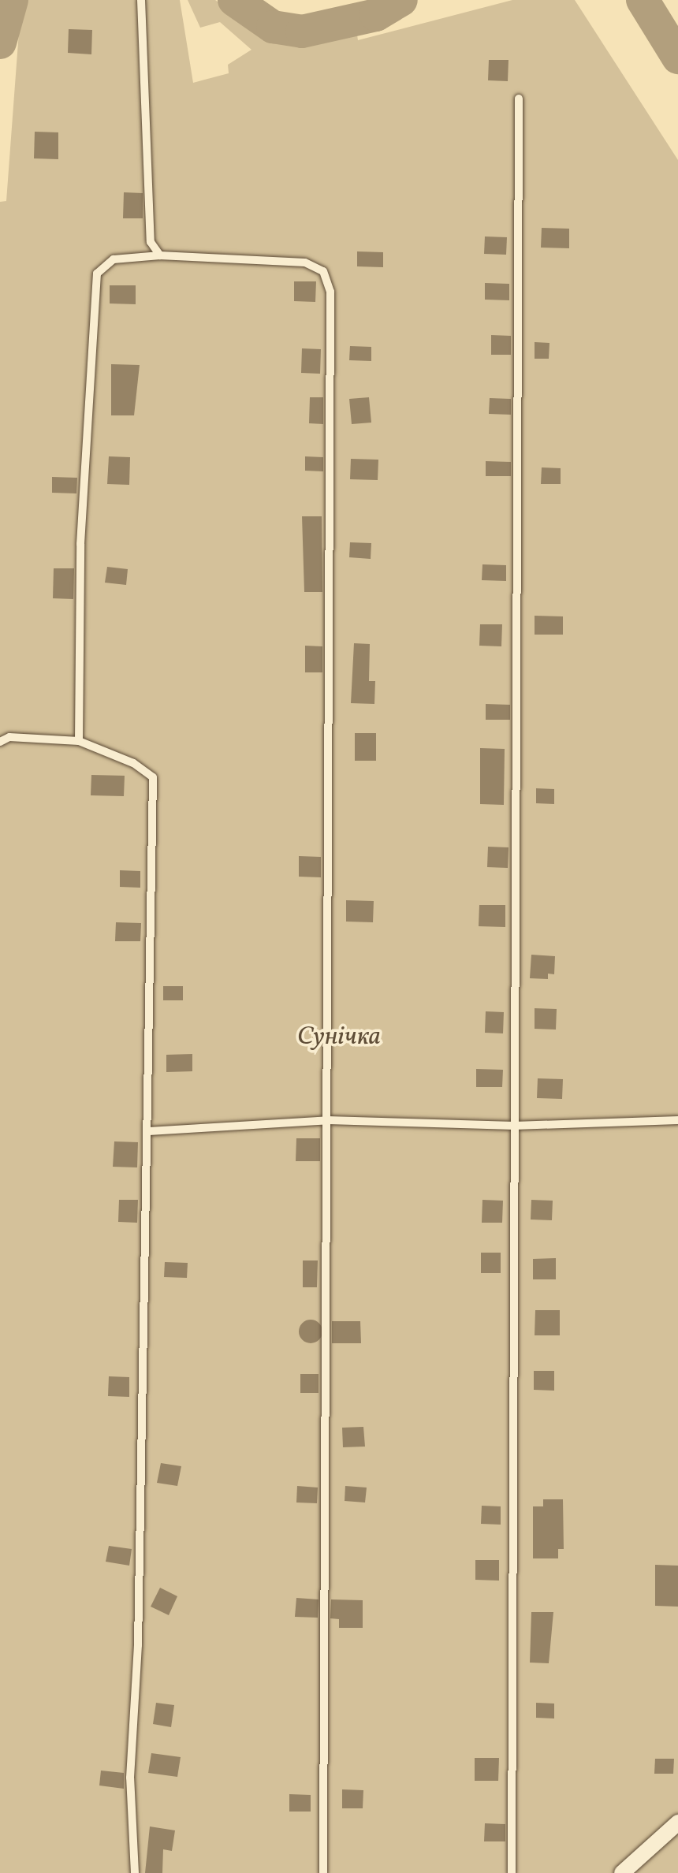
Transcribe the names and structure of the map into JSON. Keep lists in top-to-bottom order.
{
  "parks": ["Сунічка"]
}
